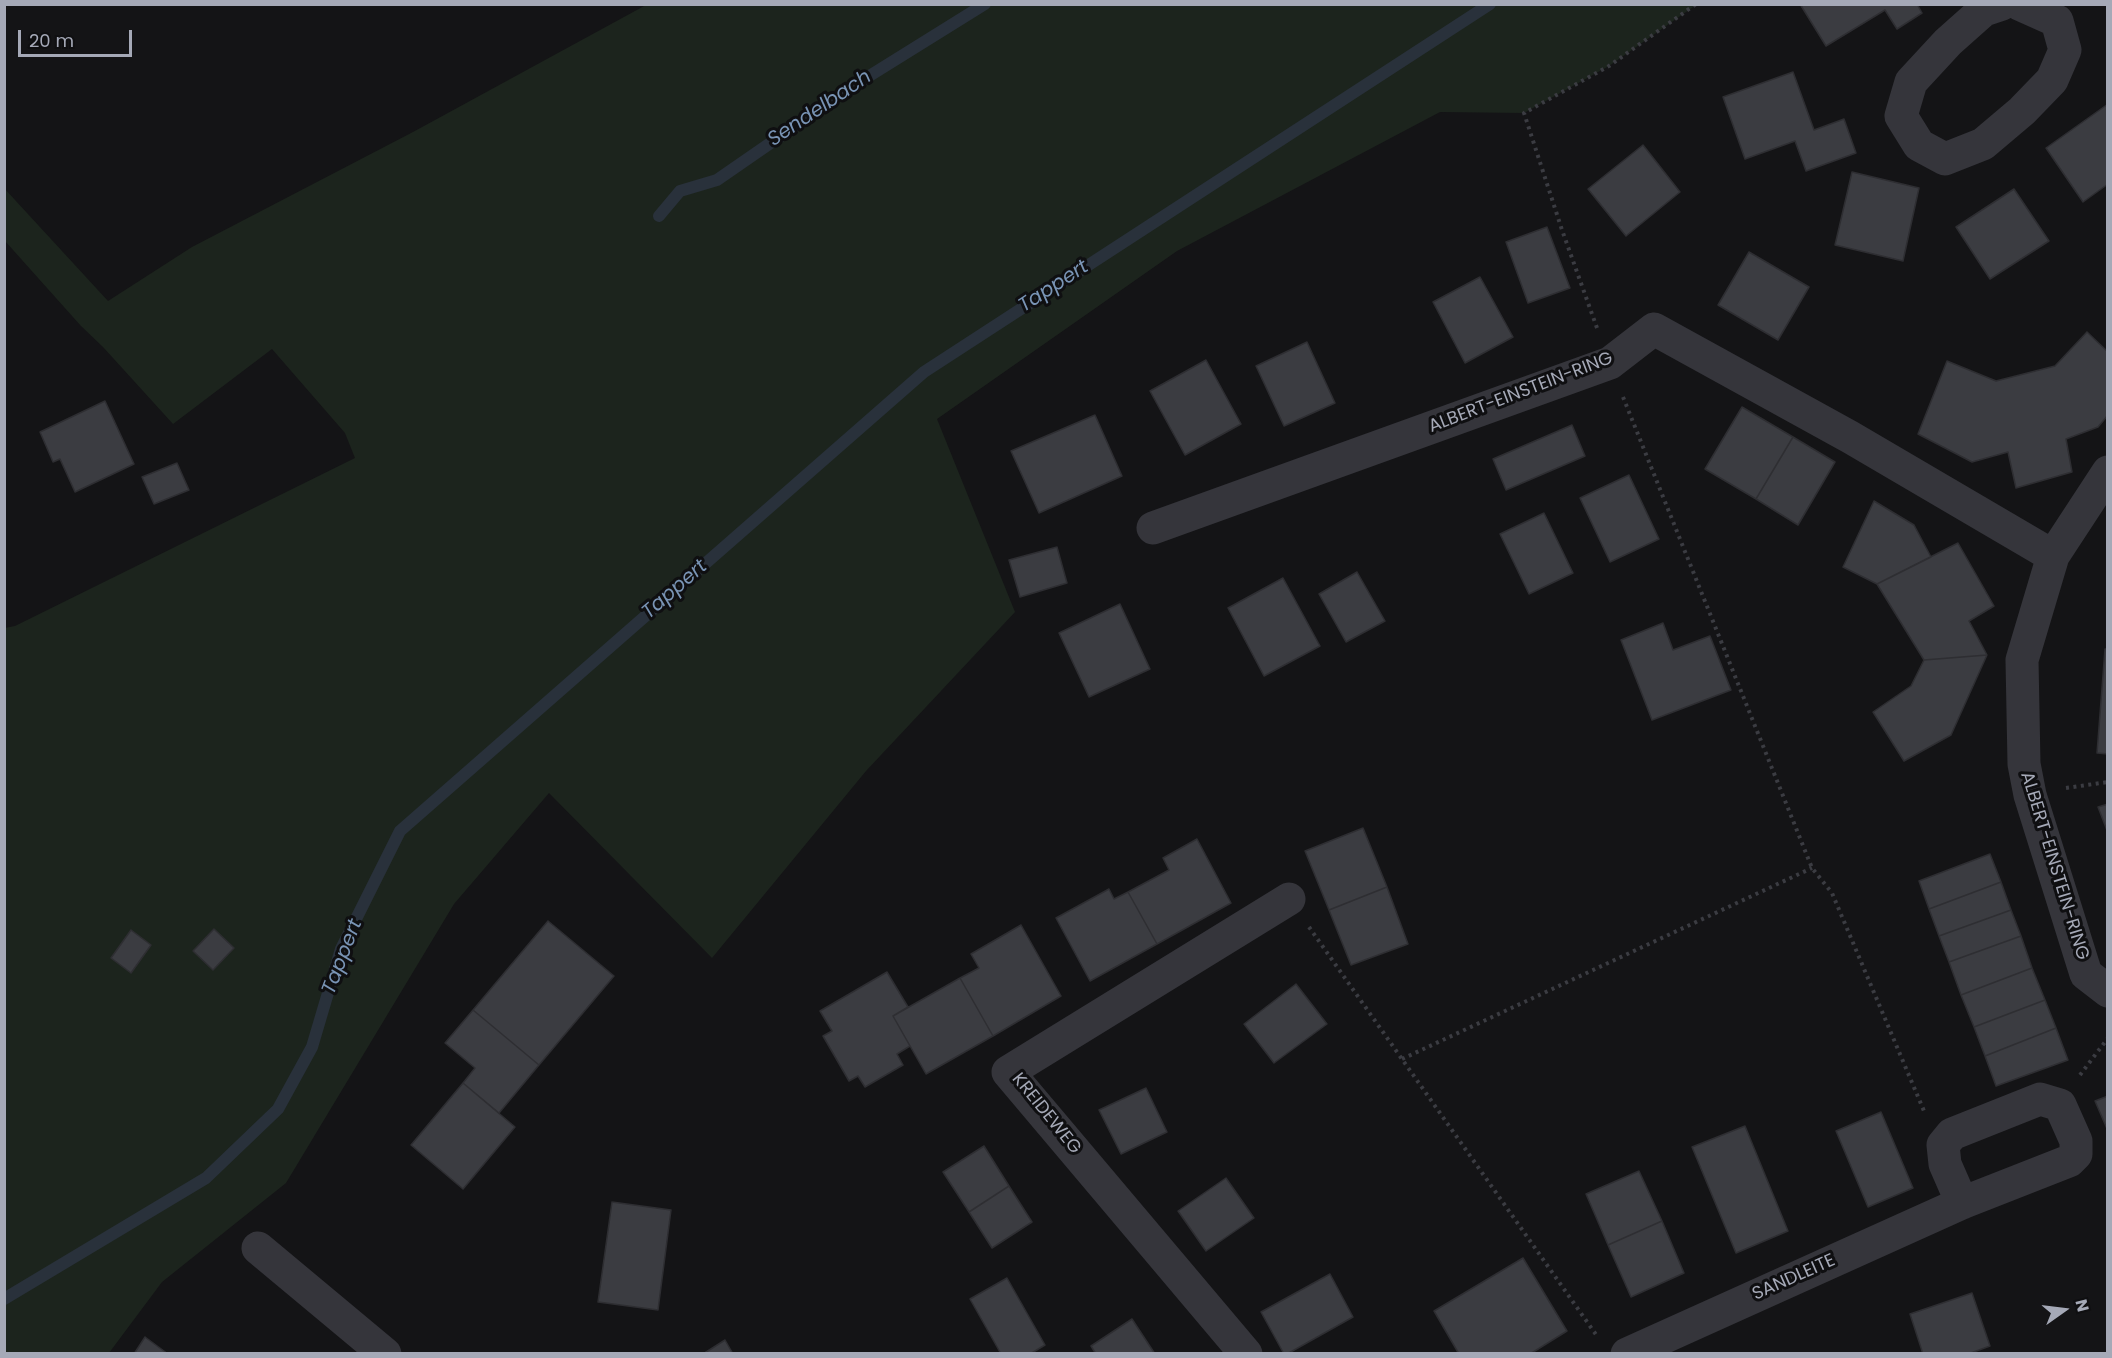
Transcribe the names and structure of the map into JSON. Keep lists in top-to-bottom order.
{
  "streets": {
    "street": ["ALBERT-EINSTEIN-RING", "KREIDEWEG", "SANDLEITE"]
  },
  "water": ["Sendelbach", "Tappert"],
  "scale_bar": "20 m",
  "north": "right"
}
